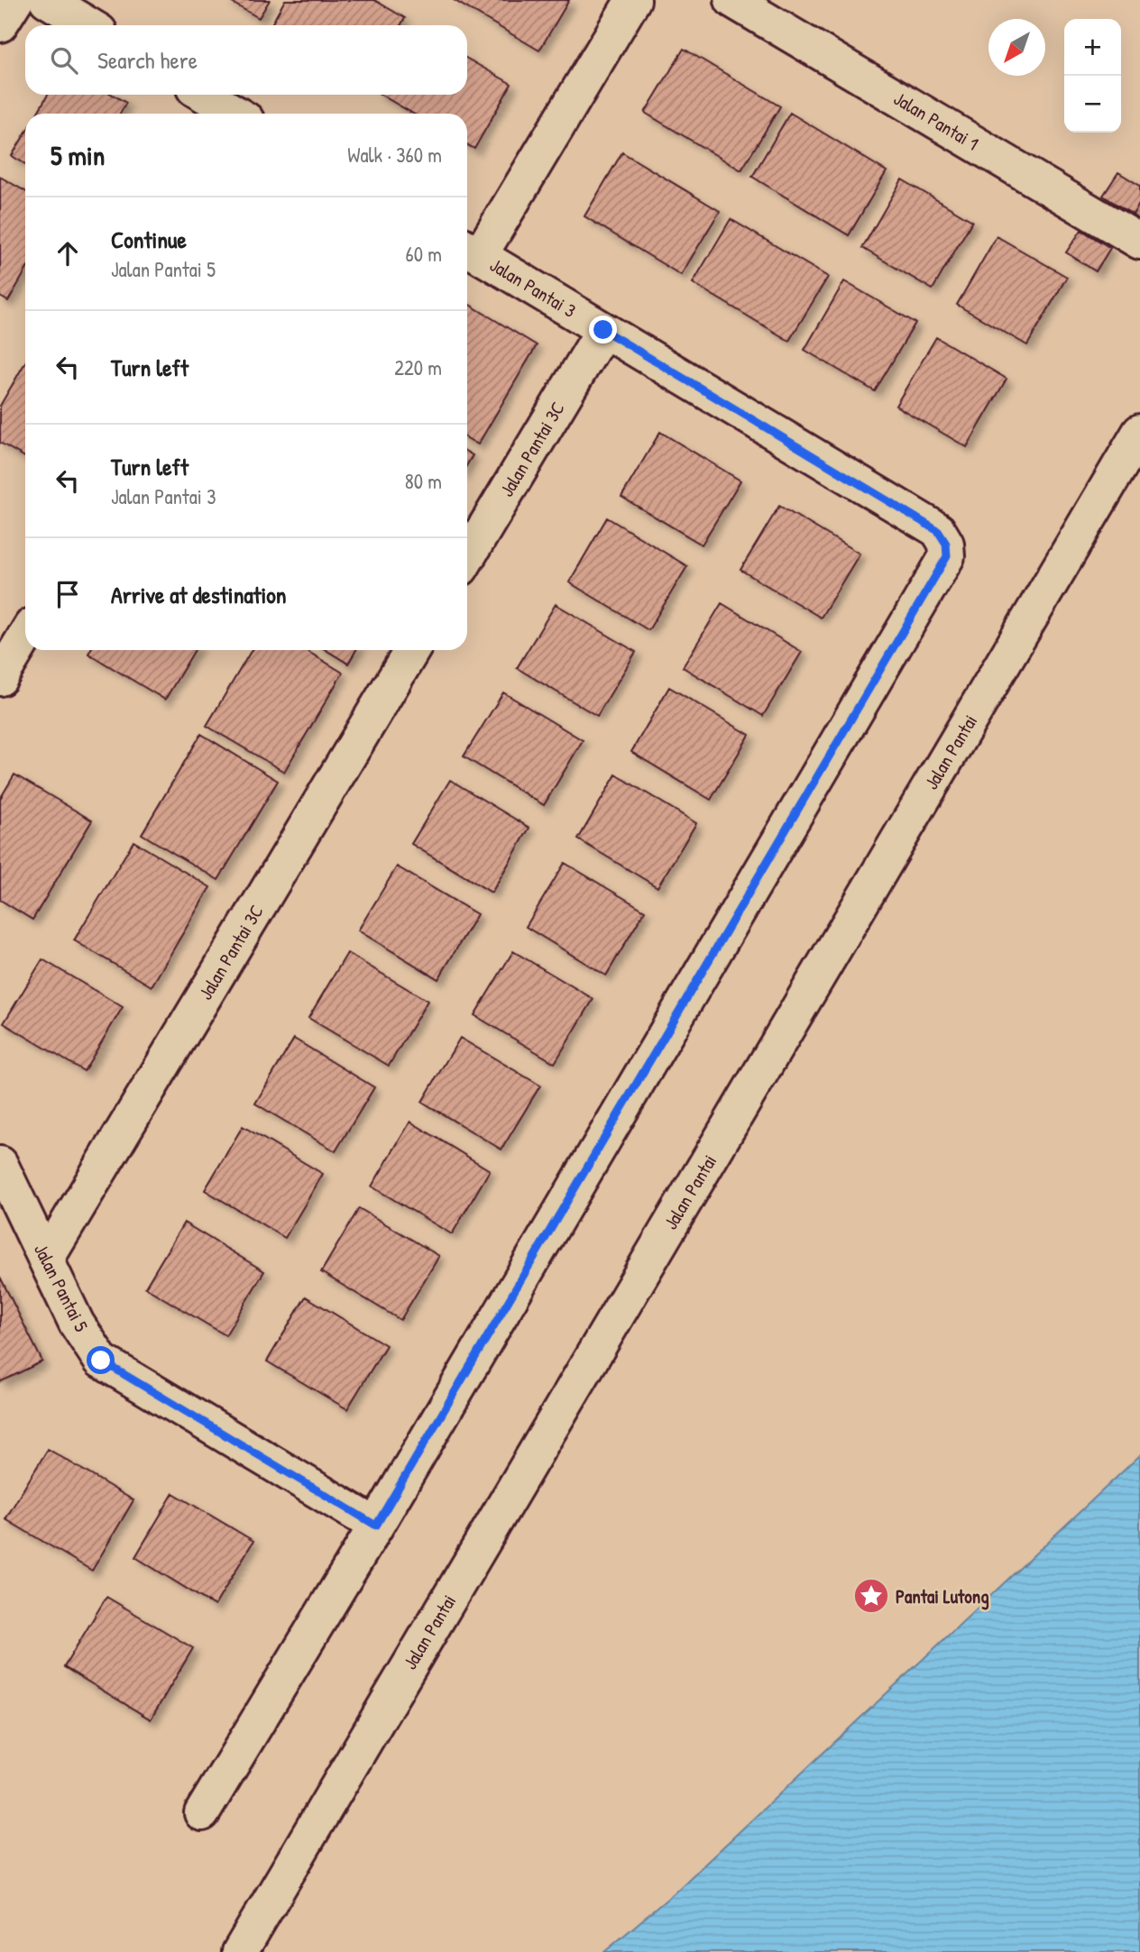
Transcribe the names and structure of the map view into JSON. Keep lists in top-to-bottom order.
{
  "streets": {
    "street": [
      "Jalan Pantai 1",
      "Jalan Pantai 3",
      "Jalan Pantai 3C",
      "Jalan Pantai",
      "Jalan Pantai 5"
    ]
  },
  "crossings": [
    ["Jalan Pantai 3", "Jalan Pantai 3C"],
    ["Jalan Pantai 3", "Jalan Pantai 5"],
    ["Jalan Pantai 3C", "Jalan Pantai 5"]
  ],
  "places": {
    "place": ["Pantai Lutong"]
  },
  "north": "bottom left",
  "page": {
    "map_buttons": ["+", "−"],
    "search": "Search here",
    "heading": ["5 min", "Walk · 360 m"],
    "list": [
      ["Continue", "Jalan Pantai 5", "60 m"],
      ["Turn left", "220 m"],
      ["Turn left", "Jalan Pantai 3", "80 m"],
      "Arrive at destination"
    ]
  }
}
